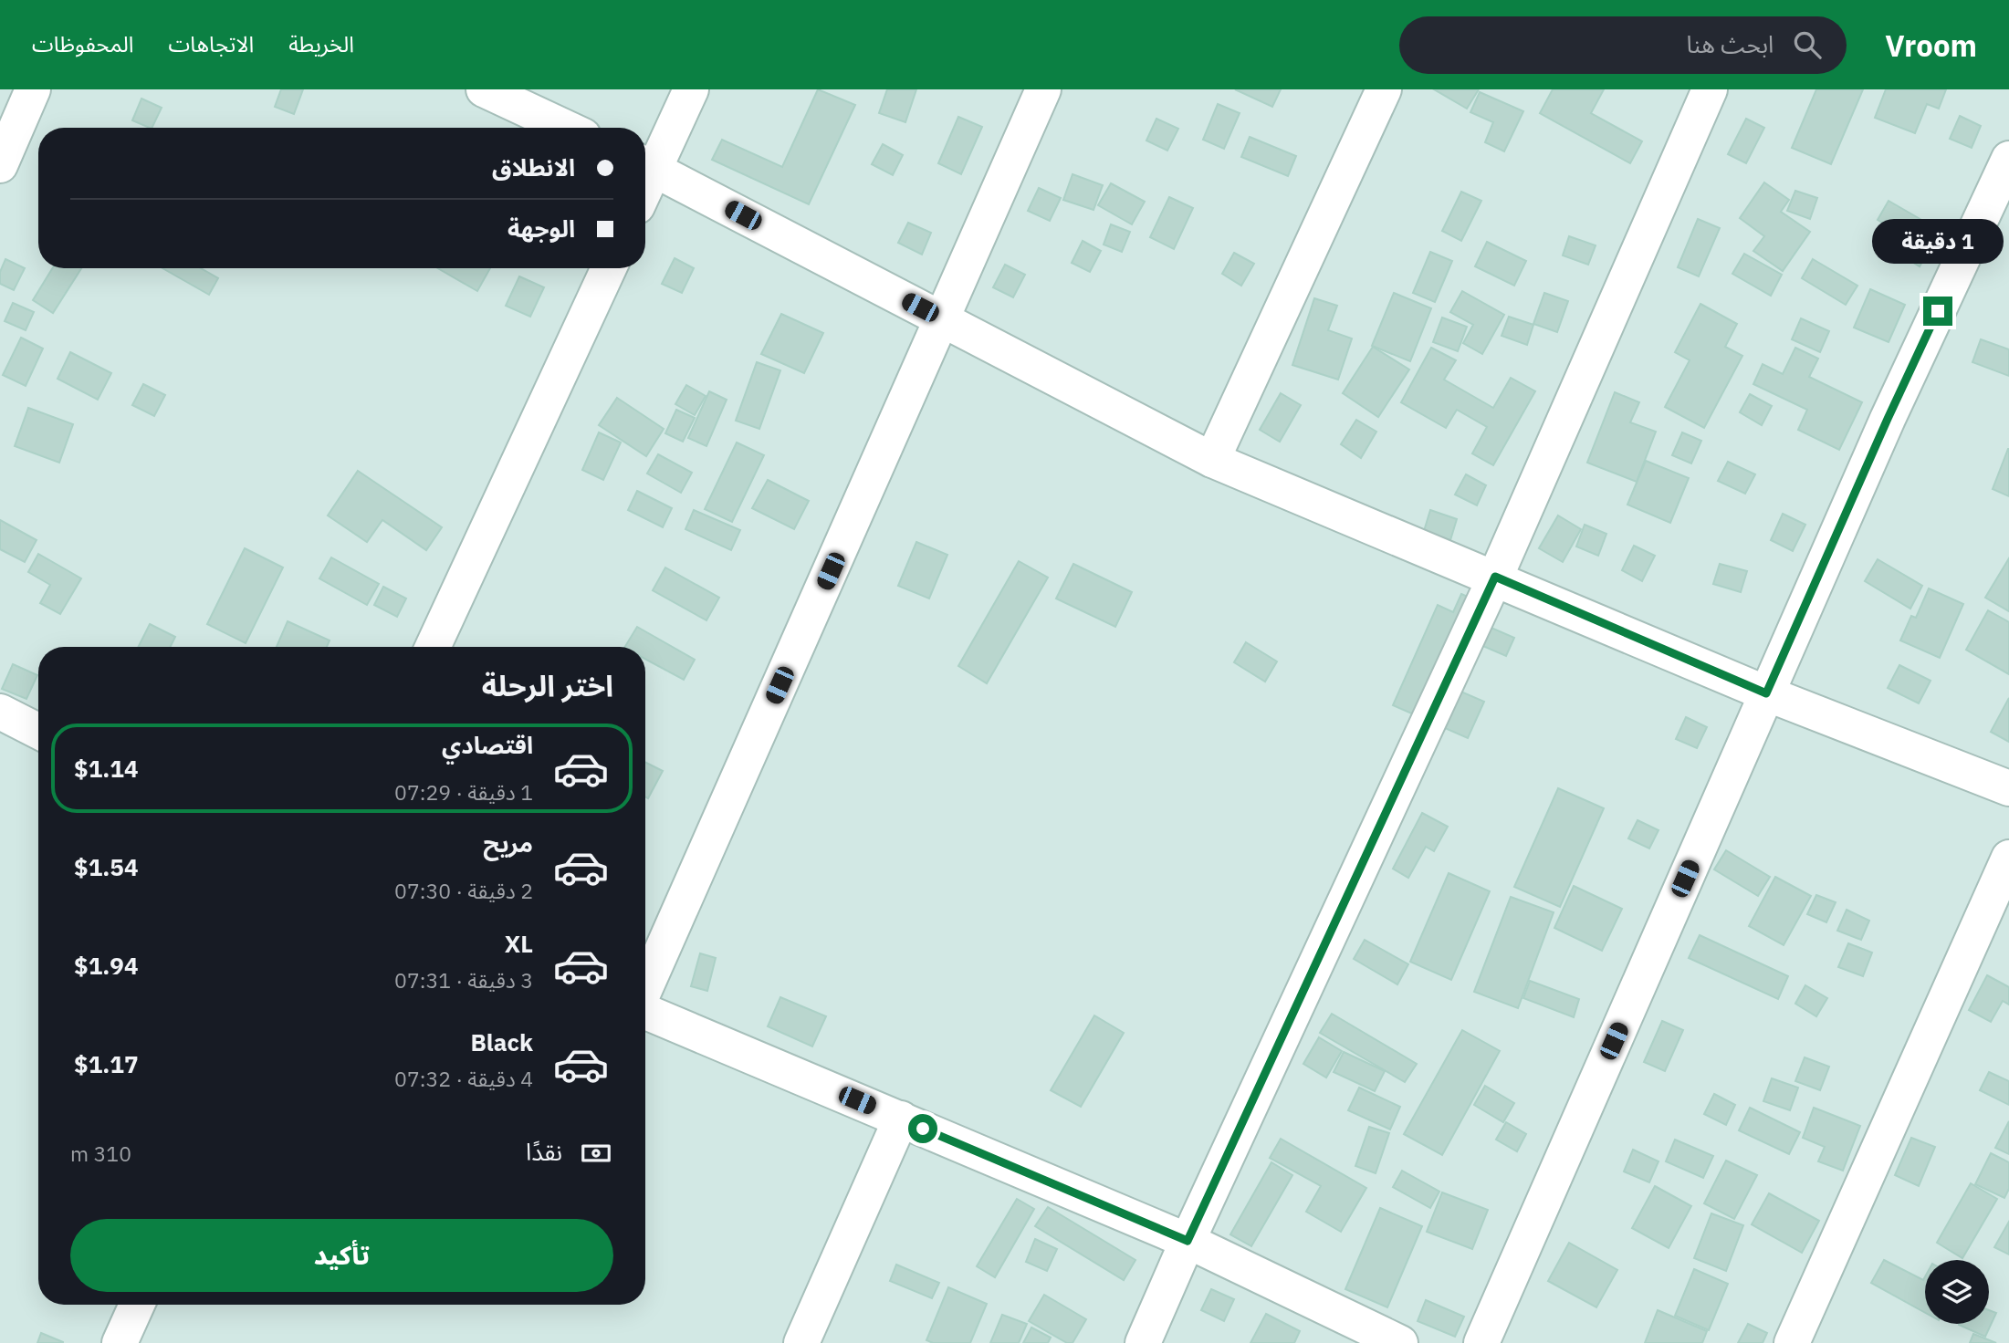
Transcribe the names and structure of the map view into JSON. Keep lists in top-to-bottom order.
{
  "page": {
    "header": "Vroom",
    "search": "ابحث هنا",
    "nav": ["الخريطة", "الاتجاهات", "المحفوظات"],
    "banner": ["الانطلاق", "الوجهة"],
    "bubble": "1 دقيقة",
    "heading": "اختر الرحلة",
    "list": [
      {
        "name": "اقتصادي",
        "note": "1 دقيقة · 07:29",
        "value": "$1.14"
      },
      {
        "name": "مريح",
        "note": "2 دقيقة · 07:30",
        "value": "$1.54"
      },
      {
        "name": "XL",
        "note": "3 دقيقة · 07:31",
        "value": "$1.94"
      },
      {
        "name": "Black",
        "note": "4 دقيقة · 07:32",
        "value": "$1.17"
      }
    ],
    "pay": ["نقدًا", "310 m"],
    "buttons": "تأكيد"
  }
}
